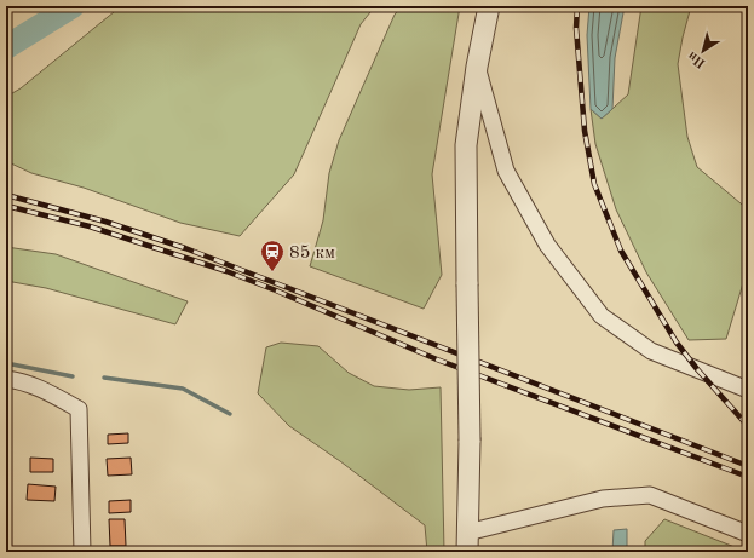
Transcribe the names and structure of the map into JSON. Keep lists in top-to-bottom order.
{
  "places": {
    "station": ["85 км"]
  },
  "north": "bottom left"
}
